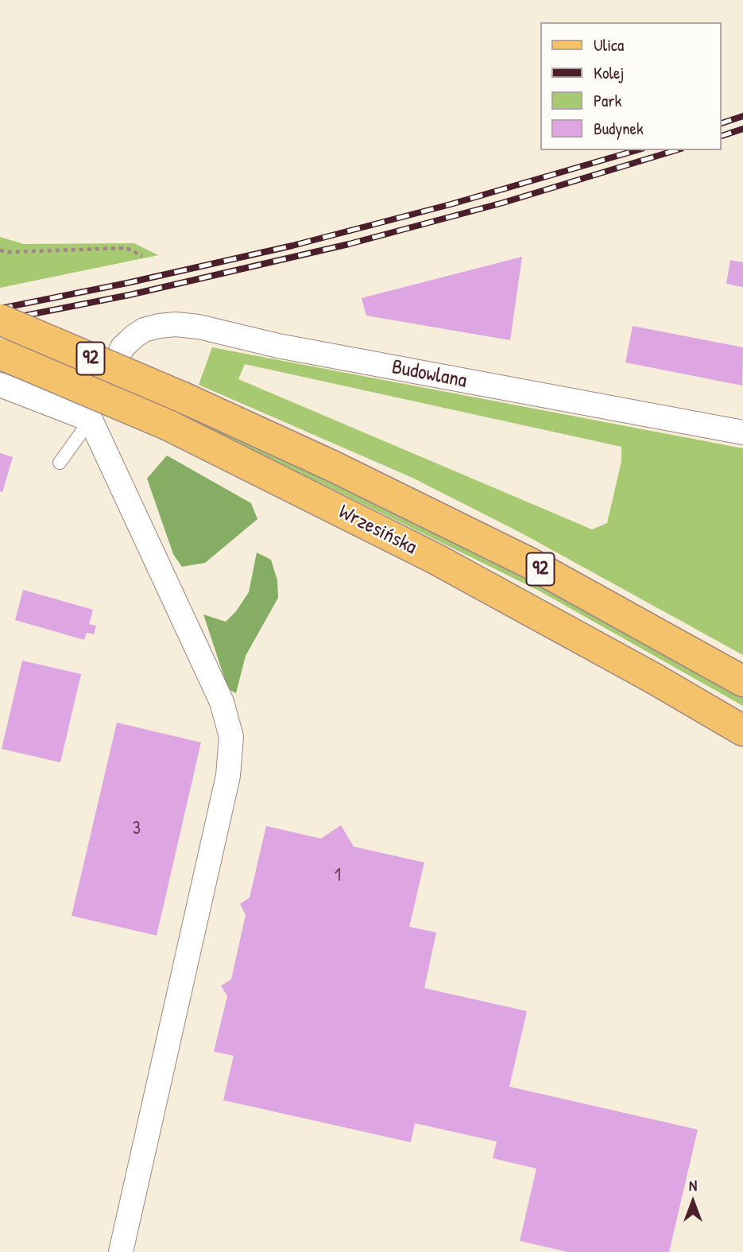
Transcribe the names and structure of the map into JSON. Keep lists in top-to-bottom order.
{
  "streets": {
    "main road": ["92", "Wrzesińska"],
    "street": ["Budowlana"]
  },
  "house_numbers": ["3", "1"],
  "legend": [
    "Ulica",
    "Kolej",
    "Park",
    "Budynek"
  ],
  "north": "top"
}
